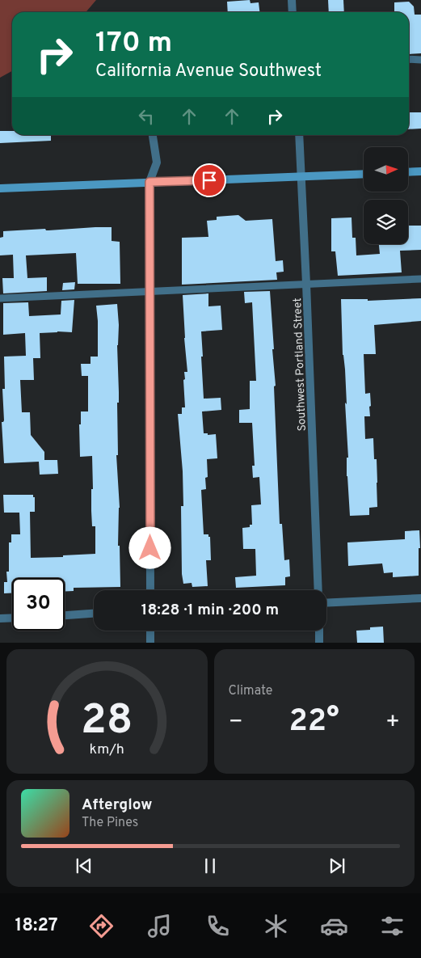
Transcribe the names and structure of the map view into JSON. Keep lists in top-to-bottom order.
{
  "streets": {
    "street": ["Southwest Portland Street"]
  },
  "north": "right",
  "page": {
    "turn": ["170 m", "California Avenue Southwest"],
    "limit": "30",
    "trip": "18:28 · 1 min · 200 m",
    "tile": "Climate",
    "heat": ["−", "22°", "+"],
    "song": ["Afterglow", "The Pines"],
    "tabs": "18:27",
    "gauge": ["28", "km/h"]
  }
}
